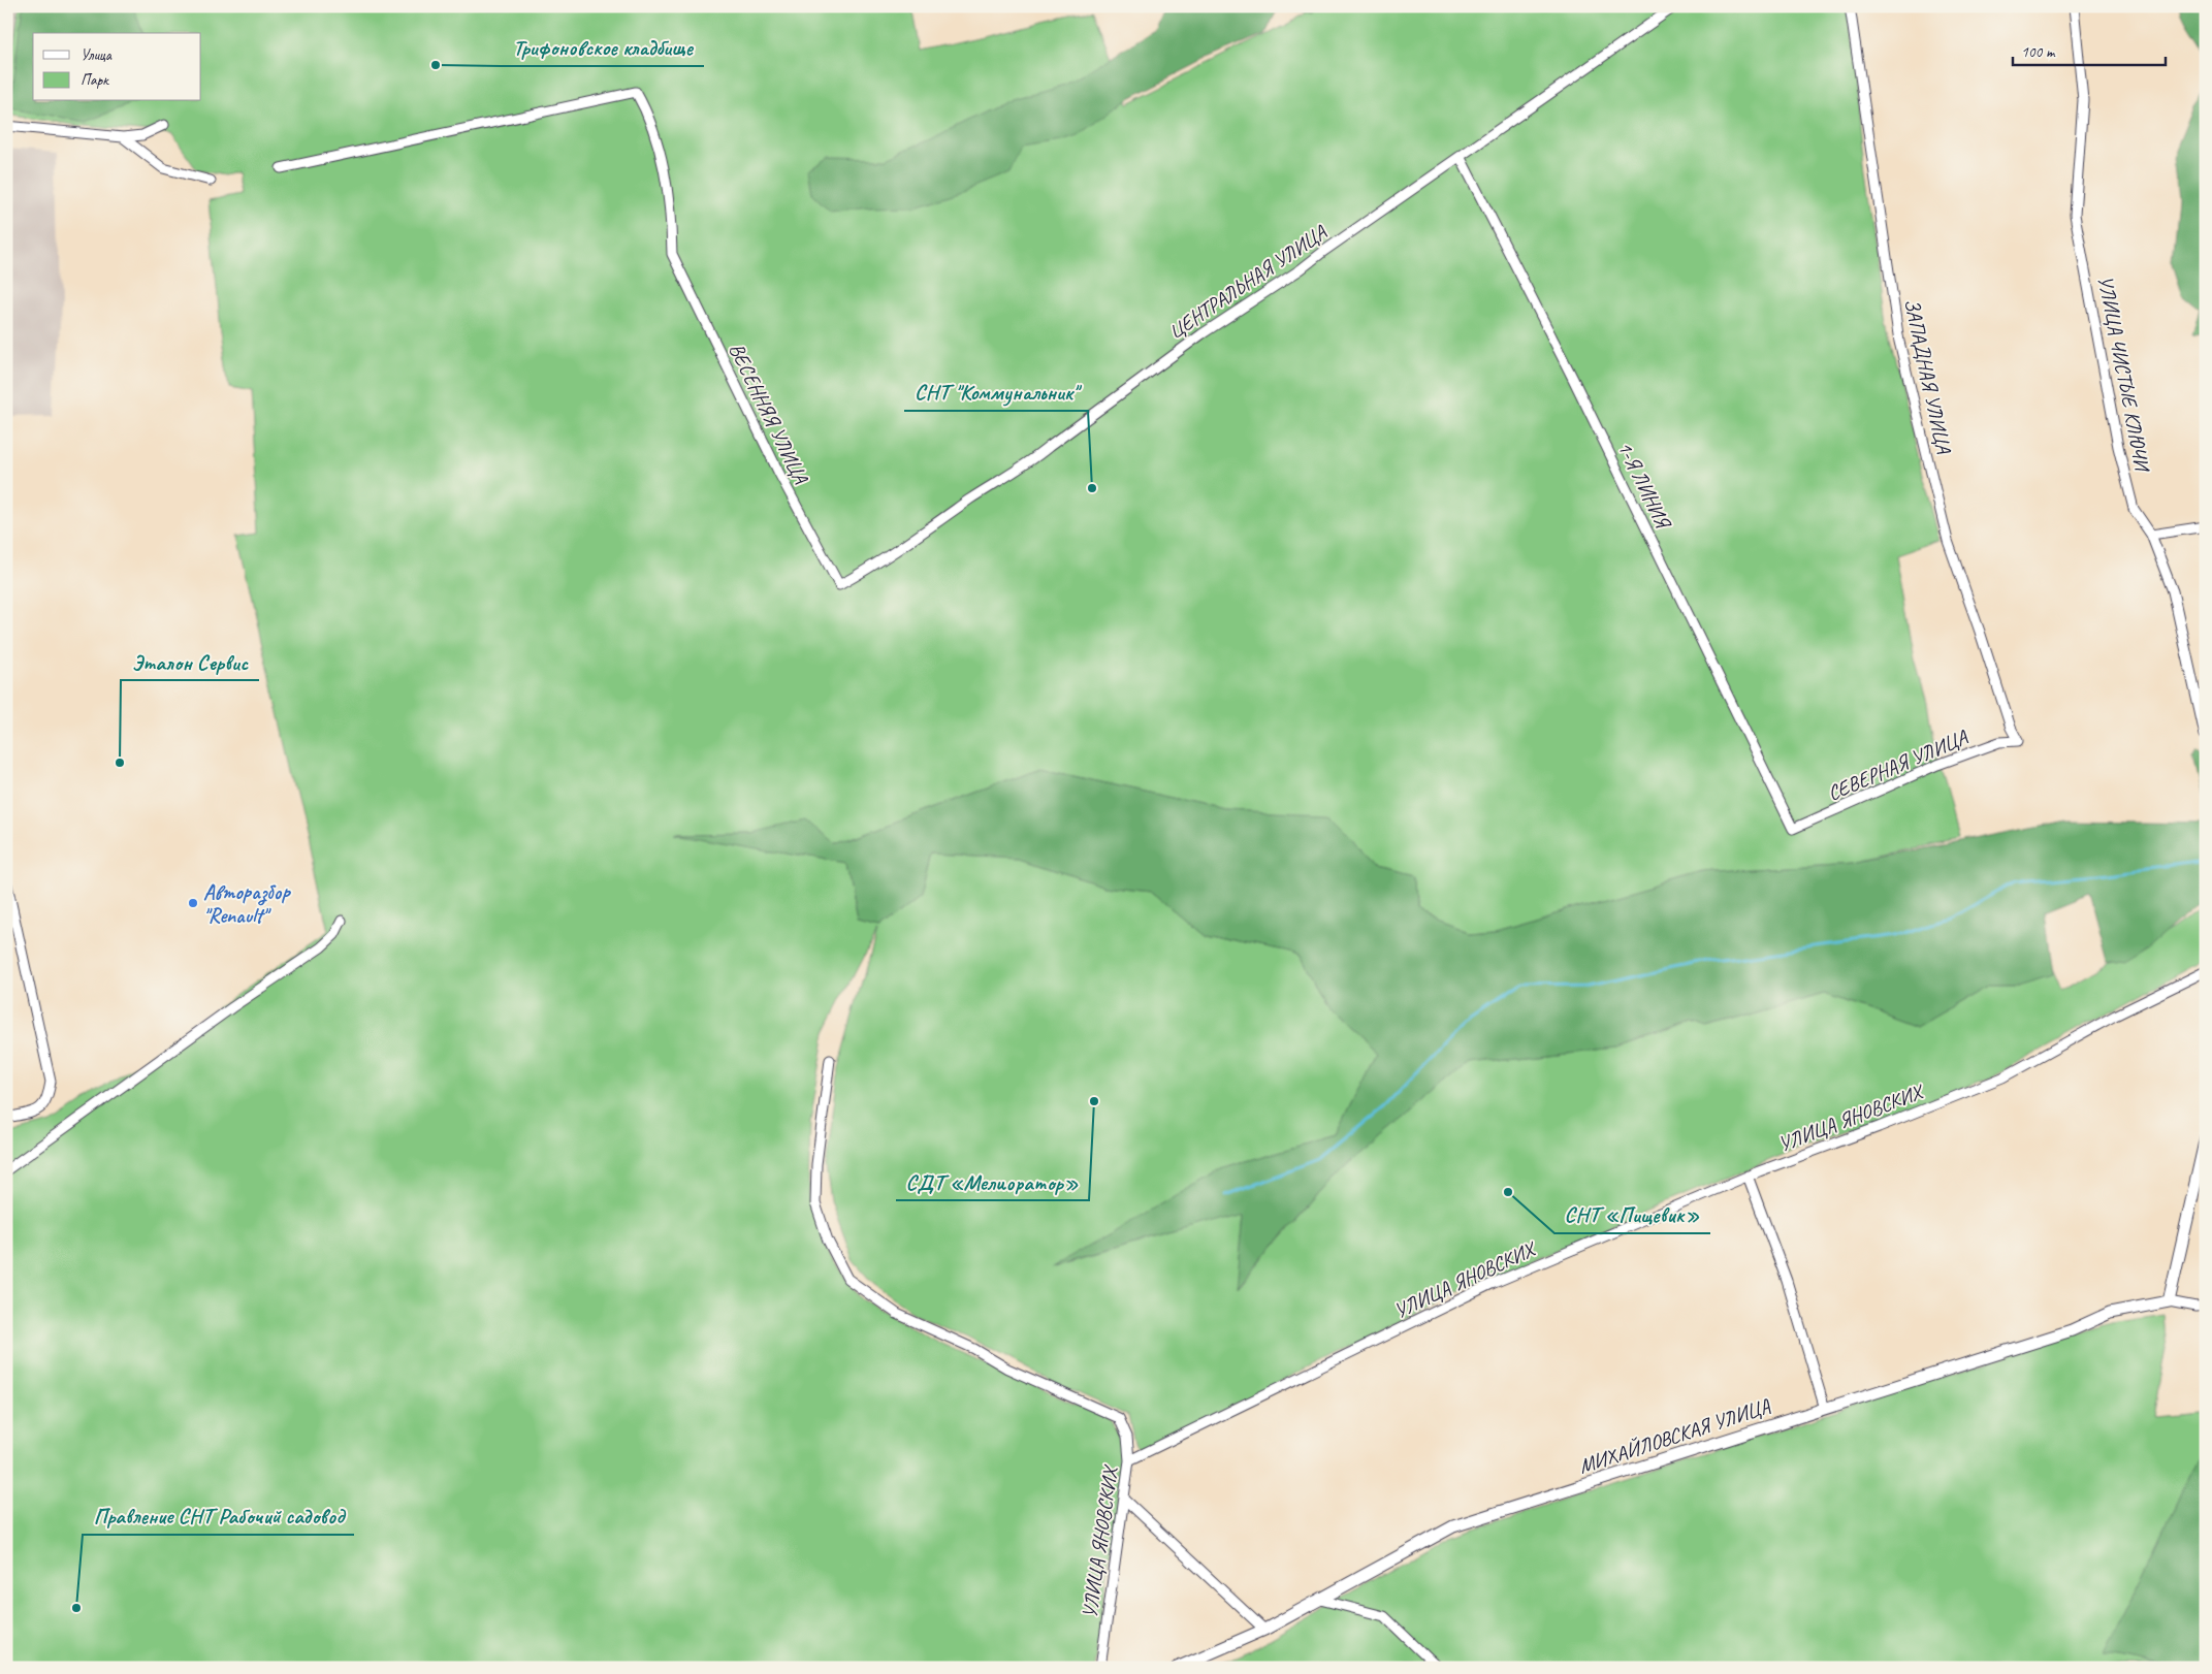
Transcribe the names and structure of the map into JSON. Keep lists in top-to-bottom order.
{
  "streets": {
    "street": [
      "ЦЕНТРАЛЬНАЯ УЛИЦА",
      "УЛИЦА ЧИСТЫЕ КЛЮЧИ",
      "ЗАПАДНАЯ УЛИЦА",
      "ВЕСЕННЯЯ УЛИЦА",
      "1-Я ЛИНИЯ",
      "СЕВЕРНАЯ УЛИЦА",
      "УЛИЦА ЯНОВСКИХ",
      "МИХАЙЛОВСКАЯ УЛИЦА"
    ]
  },
  "crossings": [
    ["ЦЕНТРАЛЬНАЯ УЛИЦА", "ВЕСЕННЯЯ УЛИЦА"],
    ["ЦЕНТРАЛЬНАЯ УЛИЦА", "1-Я ЛИНИЯ"],
    ["ЗАПАДНАЯ УЛИЦА", "СЕВЕРНАЯ УЛИЦА"],
    ["1-Я ЛИНИЯ", "СЕВЕРНАЯ УЛИЦА"]
  ],
  "places": [
    "Трифоновское кладбище",
    "СНТ \"Коммунальник\"",
    "Эталон Сервис",
    "Авторазбор \"Renault\"",
    "СДТ «Мелиоратор»",
    "СНТ «Пищевик»",
    "Правление СНТ Рабочий садовод"
  ],
  "legend": ["Улица", "Парк"],
  "scale_bar": "100 m"
}
